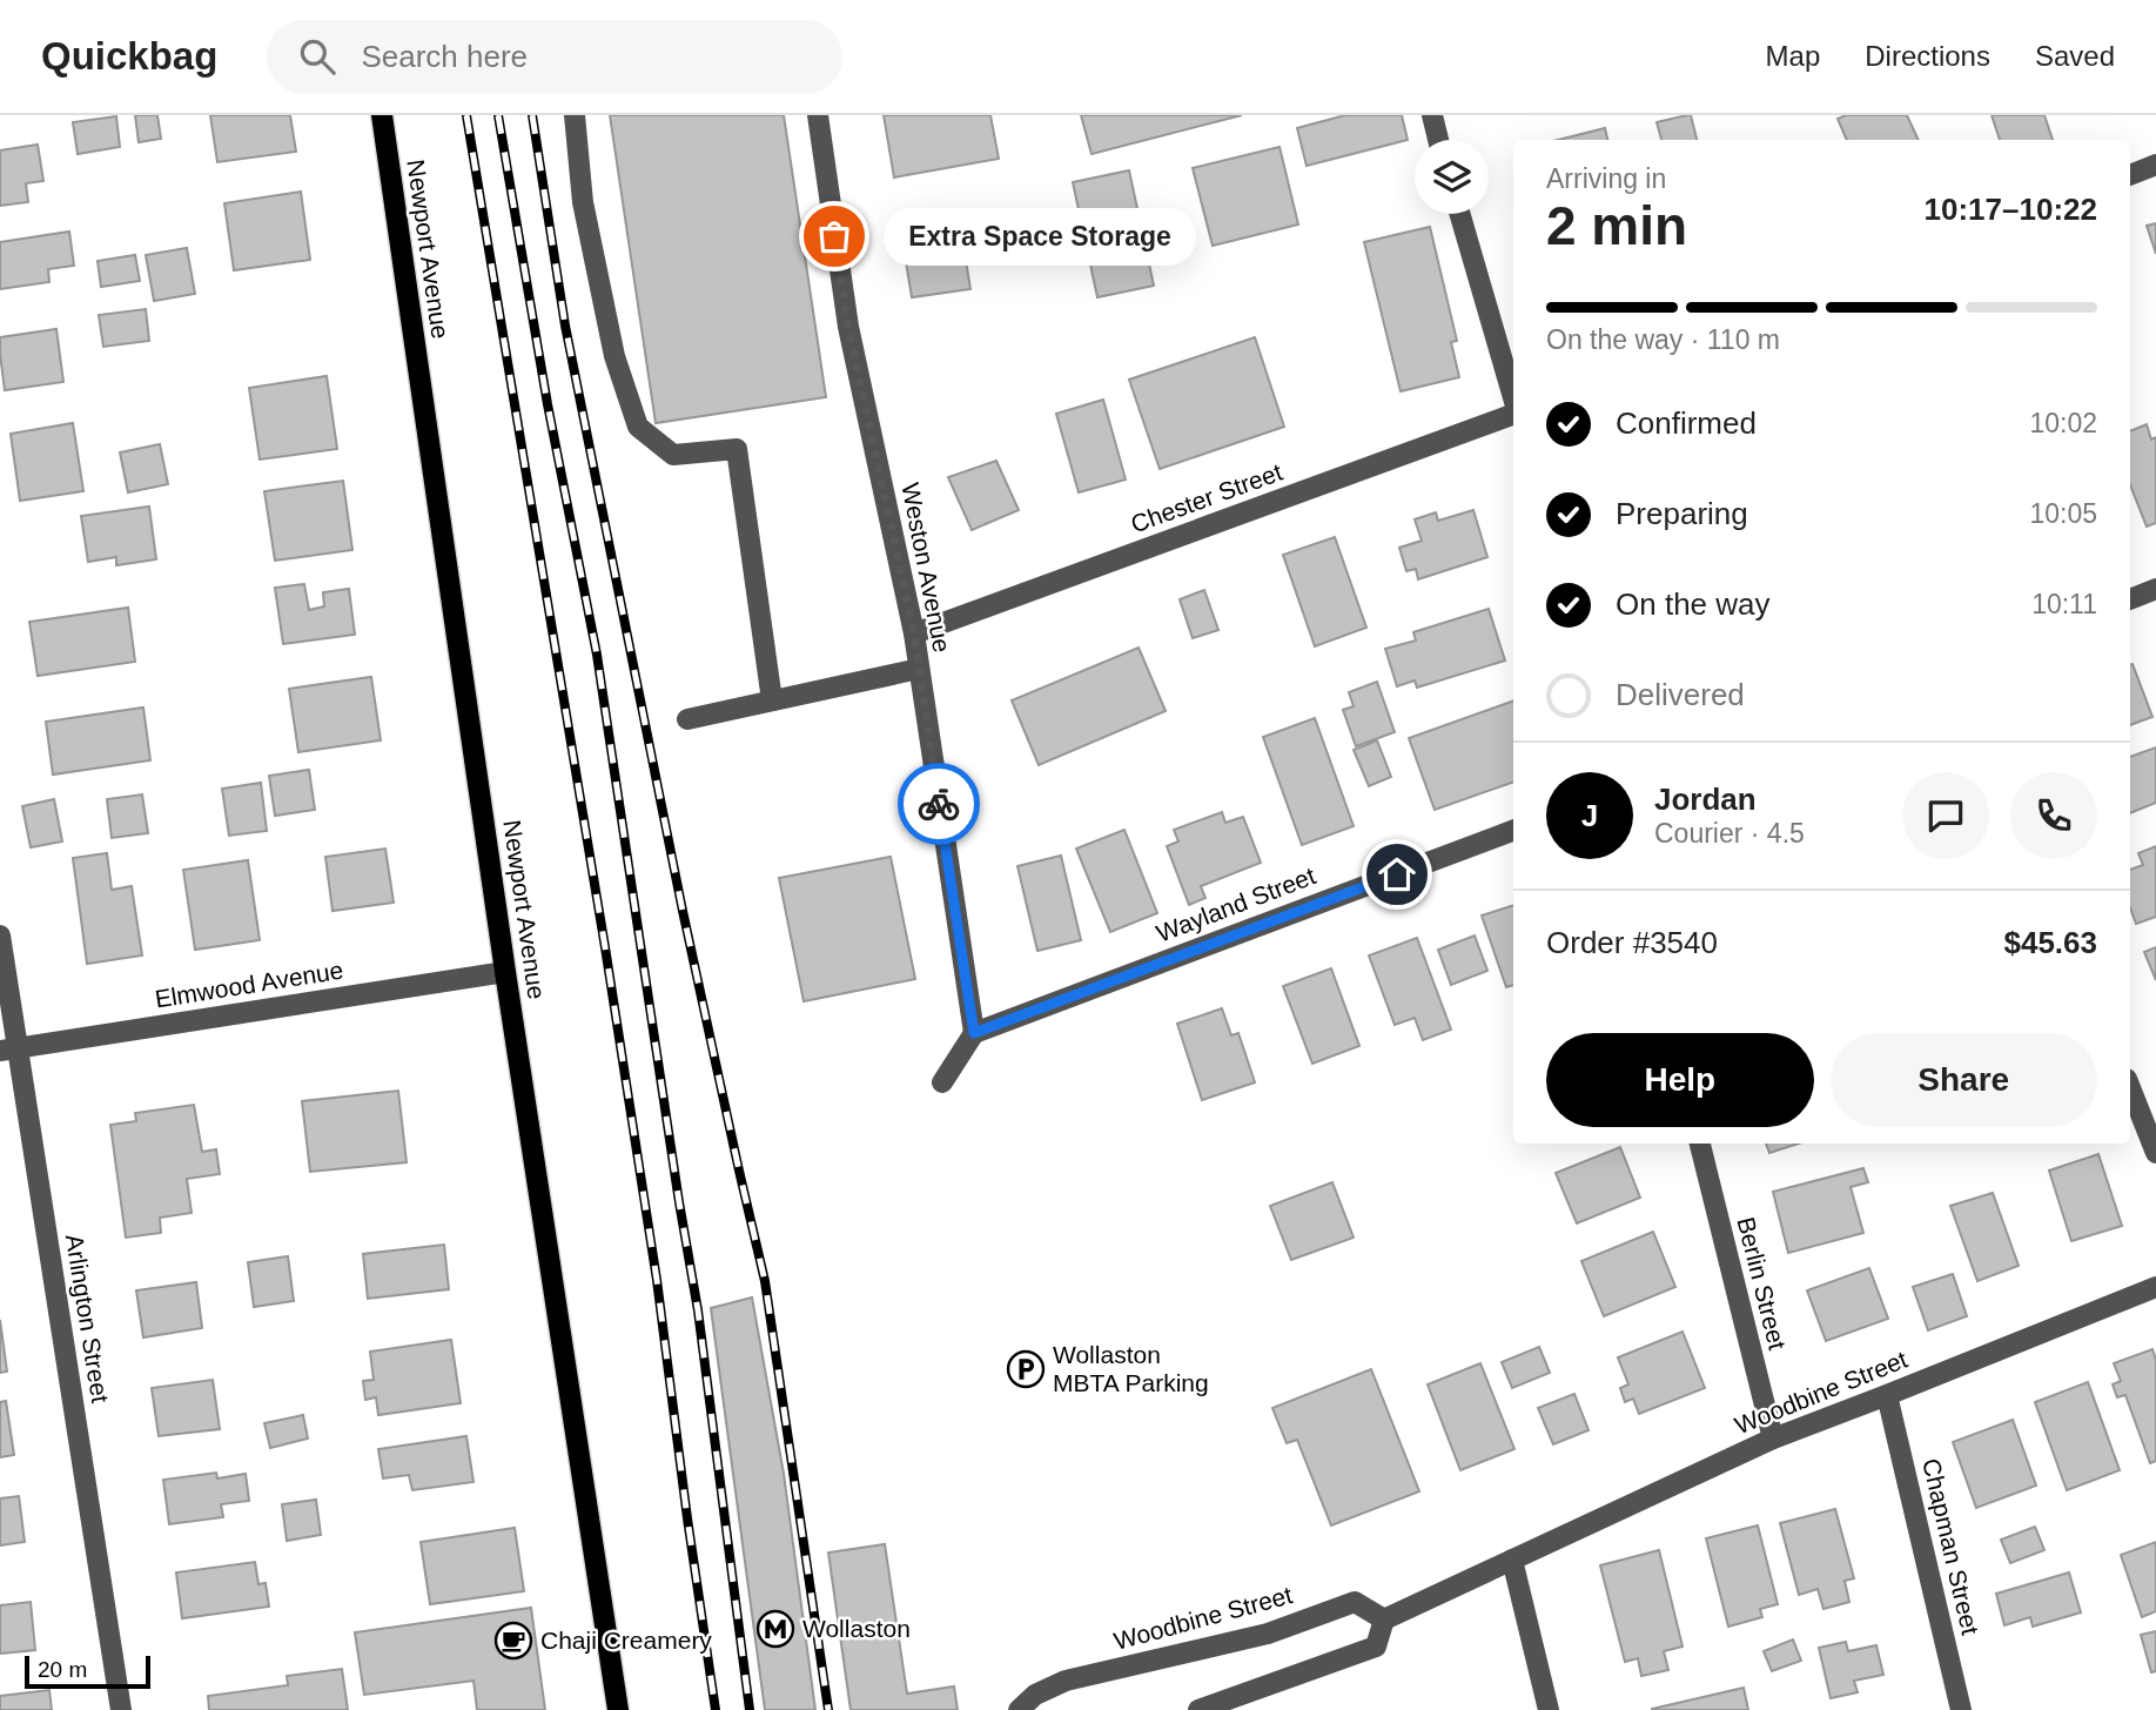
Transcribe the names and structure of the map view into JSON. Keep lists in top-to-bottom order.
{
  "streets": {
    "main road": ["Newport Avenue"],
    "street": [
      "Chester Street",
      "Weston Avenue",
      "Wayland Street",
      "Elmwood Avenue",
      "Berlin Street",
      "Arlington Street",
      "Woodbine Street",
      "Chapman Street"
    ]
  },
  "crossings": [
    ["Newport Avenue", "Elmwood Avenue"],
    ["Chester Street", "Weston Avenue"],
    ["Weston Avenue", "Wayland Street"],
    ["Elmwood Avenue", "Arlington Street"],
    ["Berlin Street", "Woodbine Street"],
    ["Woodbine Street", "Chapman Street"]
  ],
  "places": {
    "other": ["Extra Space Storage"],
    "parking": ["Wollaston MBTA Parking"],
    "metro station": ["Wollaston"],
    "cafe": ["Chaji Creamery"]
  },
  "scale_bar": "20 m",
  "page": {
    "header": "Quickbag",
    "search": "Search here",
    "nav": ["Map", "Directions", "Saved"],
    "heading": ["2 min", "Arriving in", "10:17–10:22"],
    "panel": [
      "Jordan",
      "Courier · 4.5",
      "Order #3540",
      "$45.63"
    ],
    "bubble": "Extra Space Storage",
    "bar": "On the way · 110 m",
    "list": [
      ["Confirmed", "10:02"],
      ["Preparing", "10:05"],
      ["On the way", "10:11"],
      "Delivered"
    ],
    "round": "J",
    "buttons": ["Help", "Share"],
    "scale": "20 m"
  }
}
